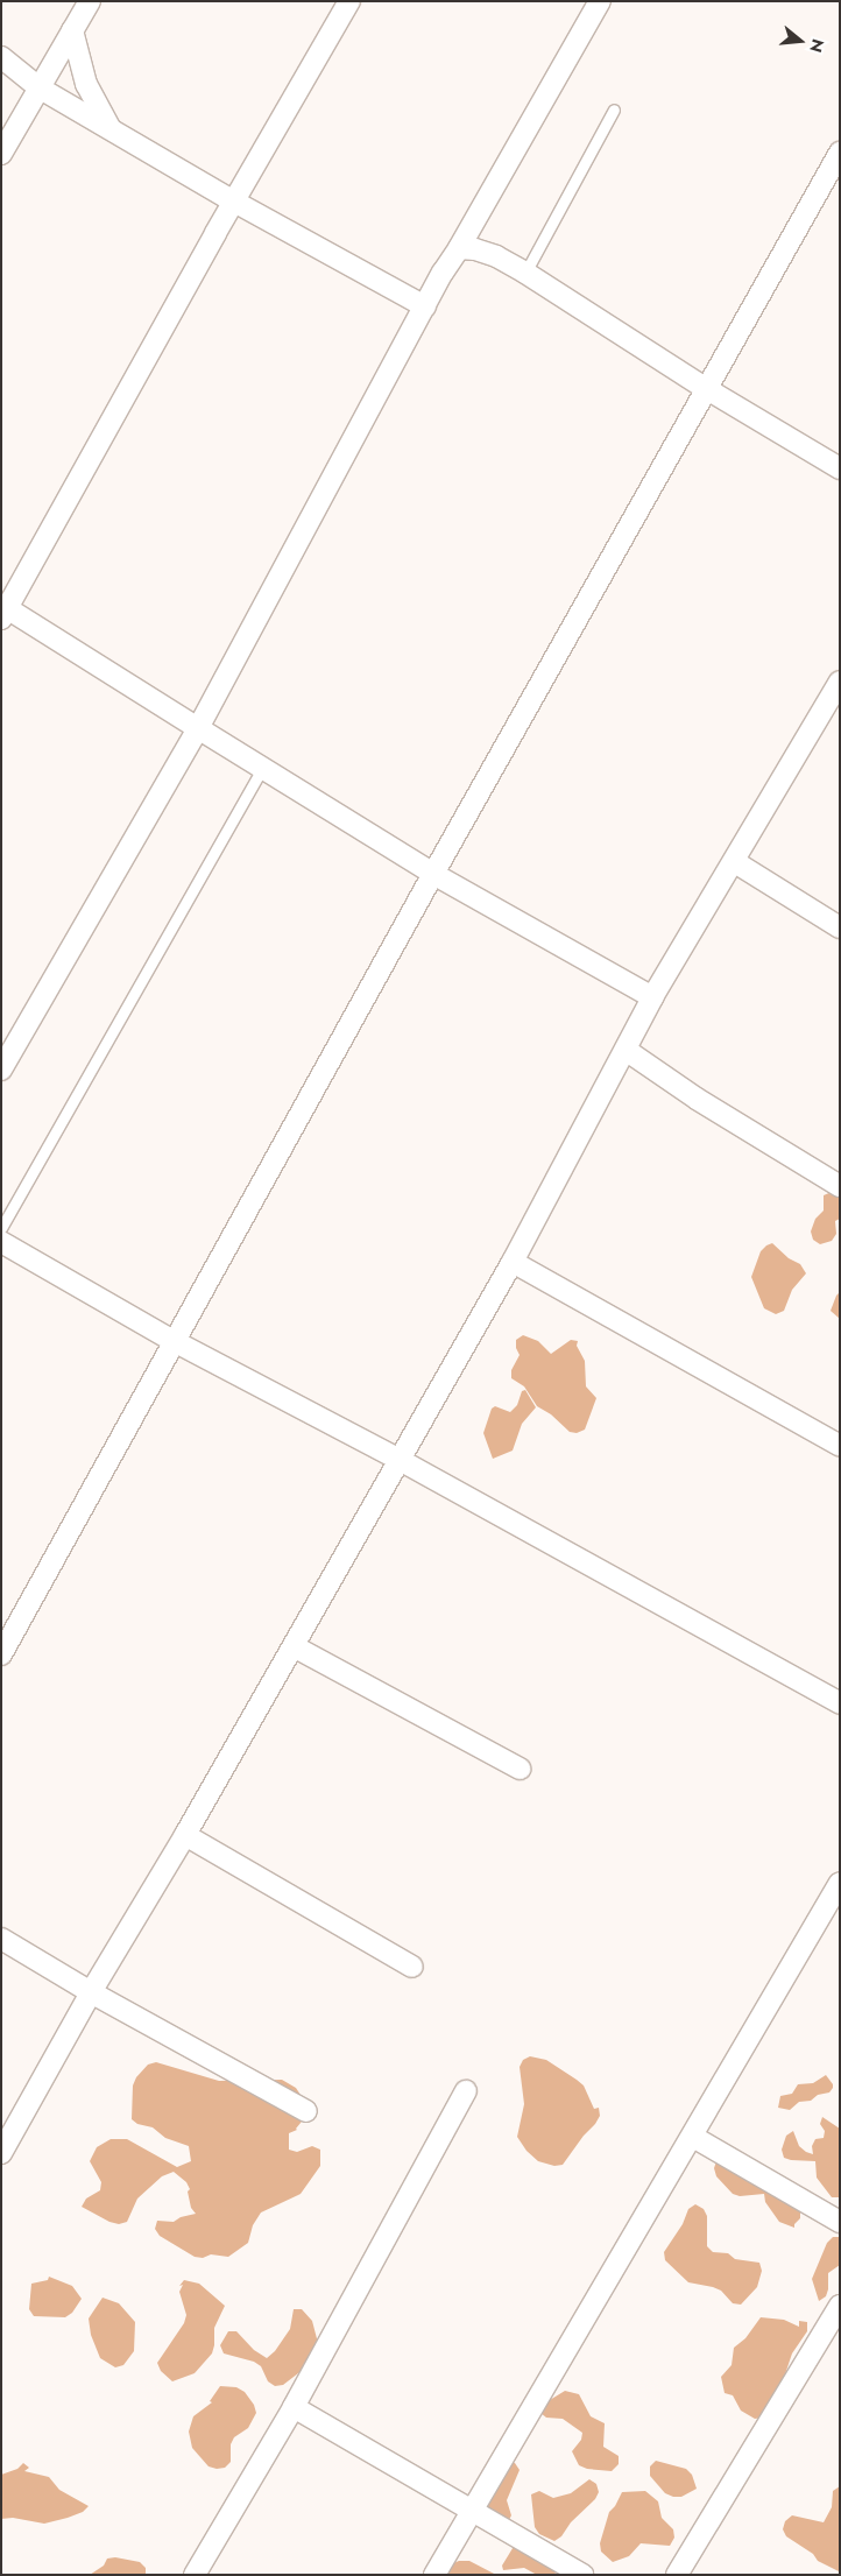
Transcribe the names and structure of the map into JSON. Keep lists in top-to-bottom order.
{
  "north": "right"
}
